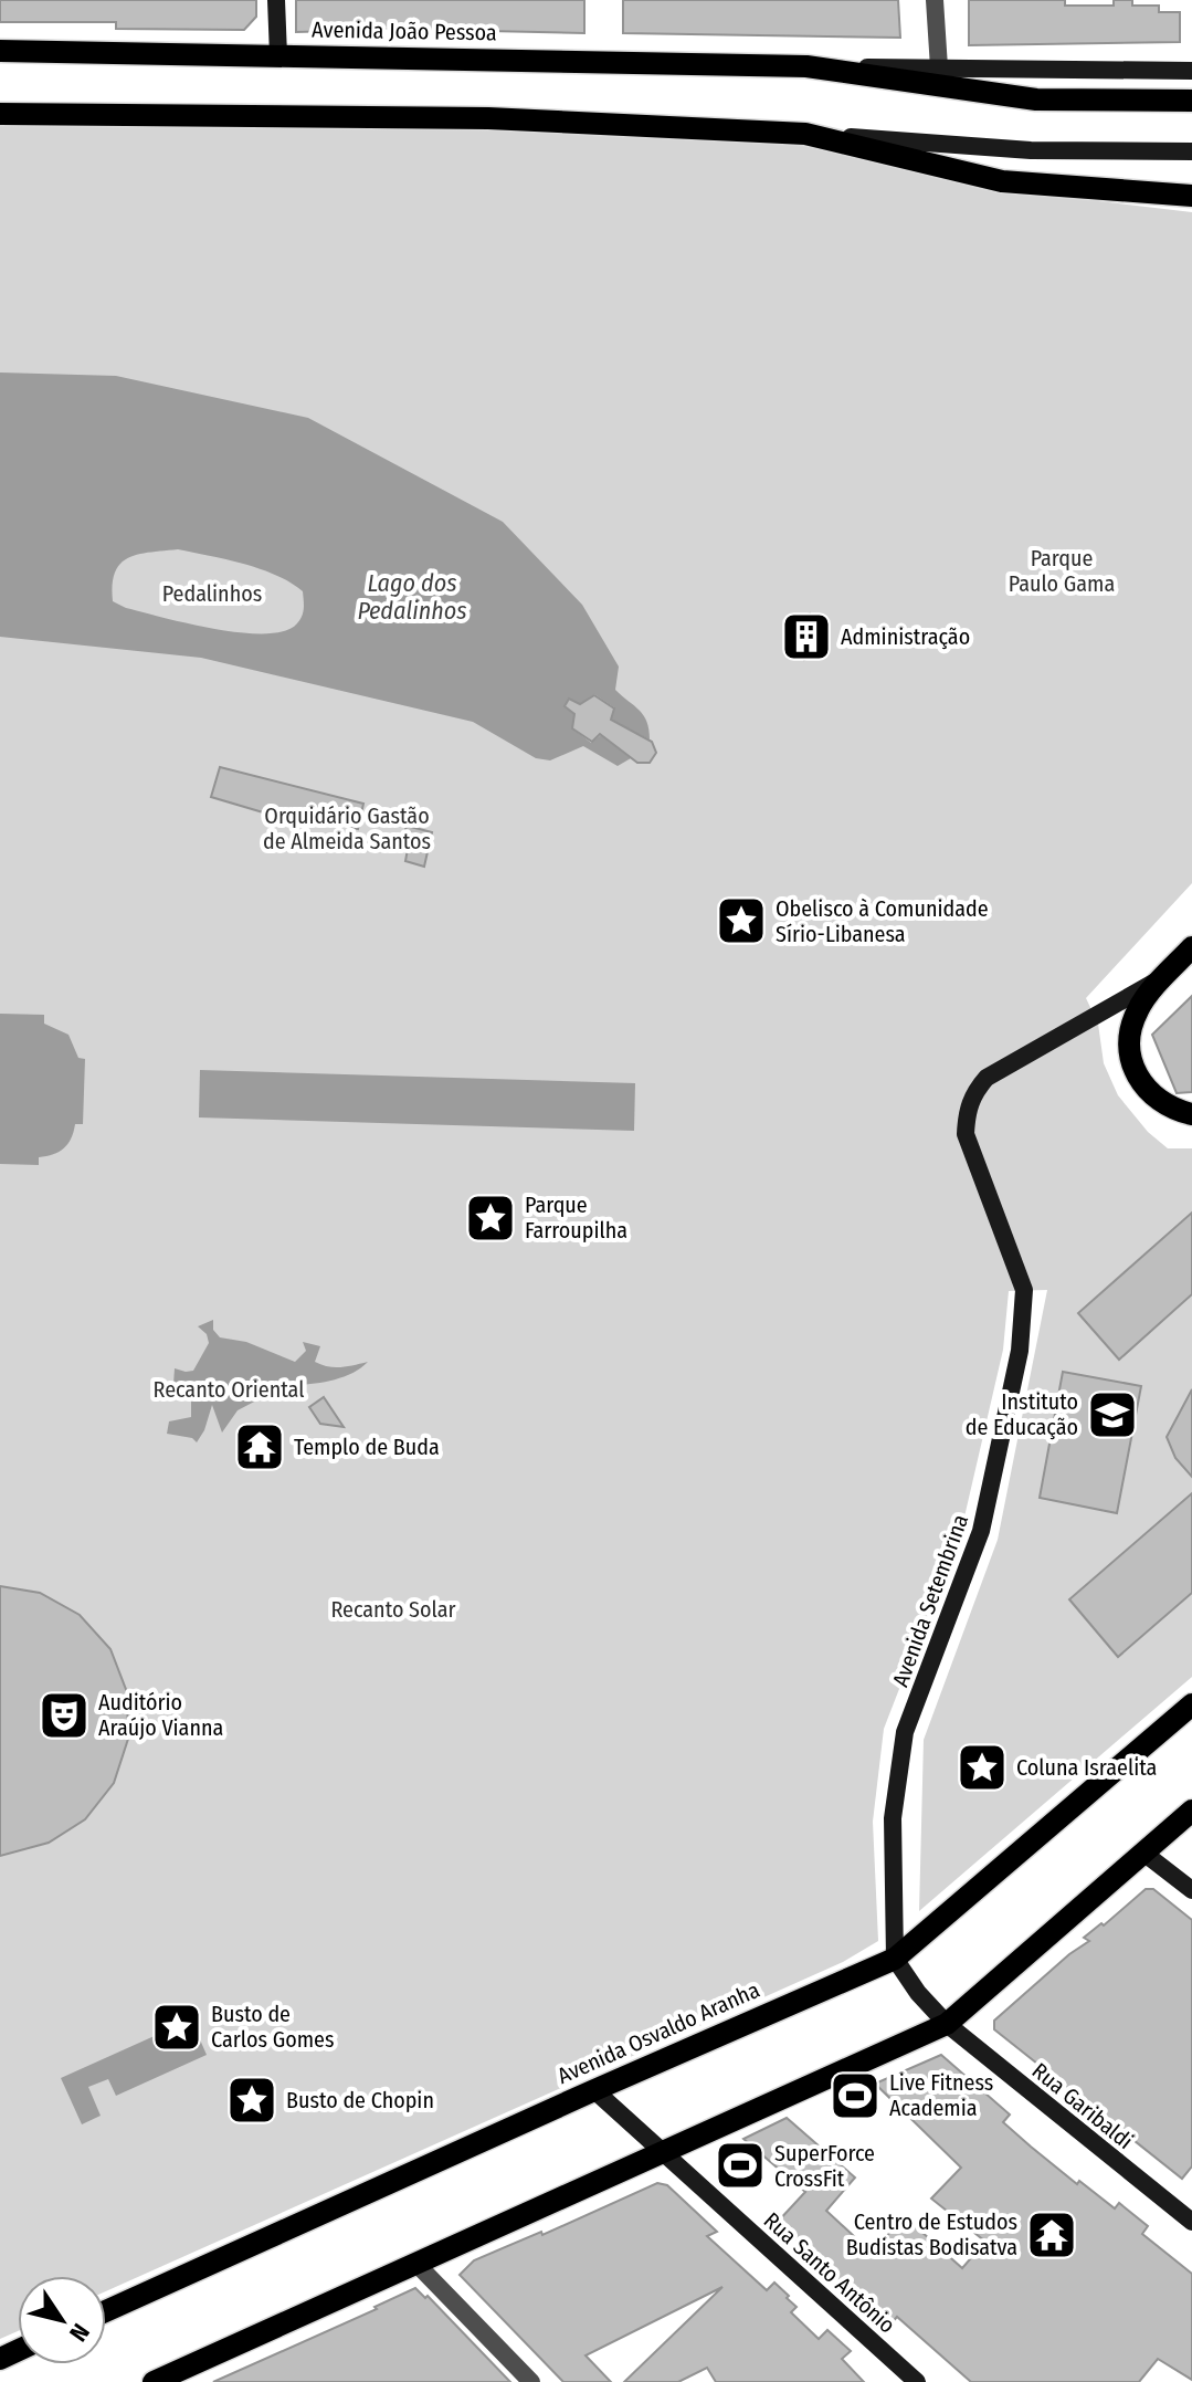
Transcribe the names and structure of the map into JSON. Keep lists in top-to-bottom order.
{
  "streets": {
    "main road": ["Avenida João Pessoa", "Avenida Osvaldo Aranha"],
    "street": ["Avenida Setembrina", "Rua Garibaldi", "Rua Santo Antônio"]
  },
  "crossings": [
    ["Avenida Setembrina", "Avenida Osvaldo Aranha"],
    ["Avenida Osvaldo Aranha", "Rua Santo Antônio"]
  ],
  "water": ["Lago dos Pedalinhos"],
  "parks": [
    "Parque Paulo Gama",
    "Pedalinhos",
    "Orquidário Gastão de Almeida Santos",
    "Recanto Oriental",
    "Recanto Solar"
  ],
  "places": {
    "building": ["Administração"],
    "place": [
      "Obelisco à Comunidade Sírio-Libanesa",
      "Parque Farroupilha",
      "Coluna Israelita",
      "Busto de Carlos Gomes",
      "Busto de Chopin"
    ],
    "school or university": ["Instituto de Educação"],
    "temple": ["Templo de Buda", "Centro de Estudos Budistas Bodisatva"],
    "theatre": ["Auditório Araújo Vianna"],
    "sports": ["Live Fitness Academia", "SuperForce CrossFit"]
  },
  "north": "bottom right"
}
